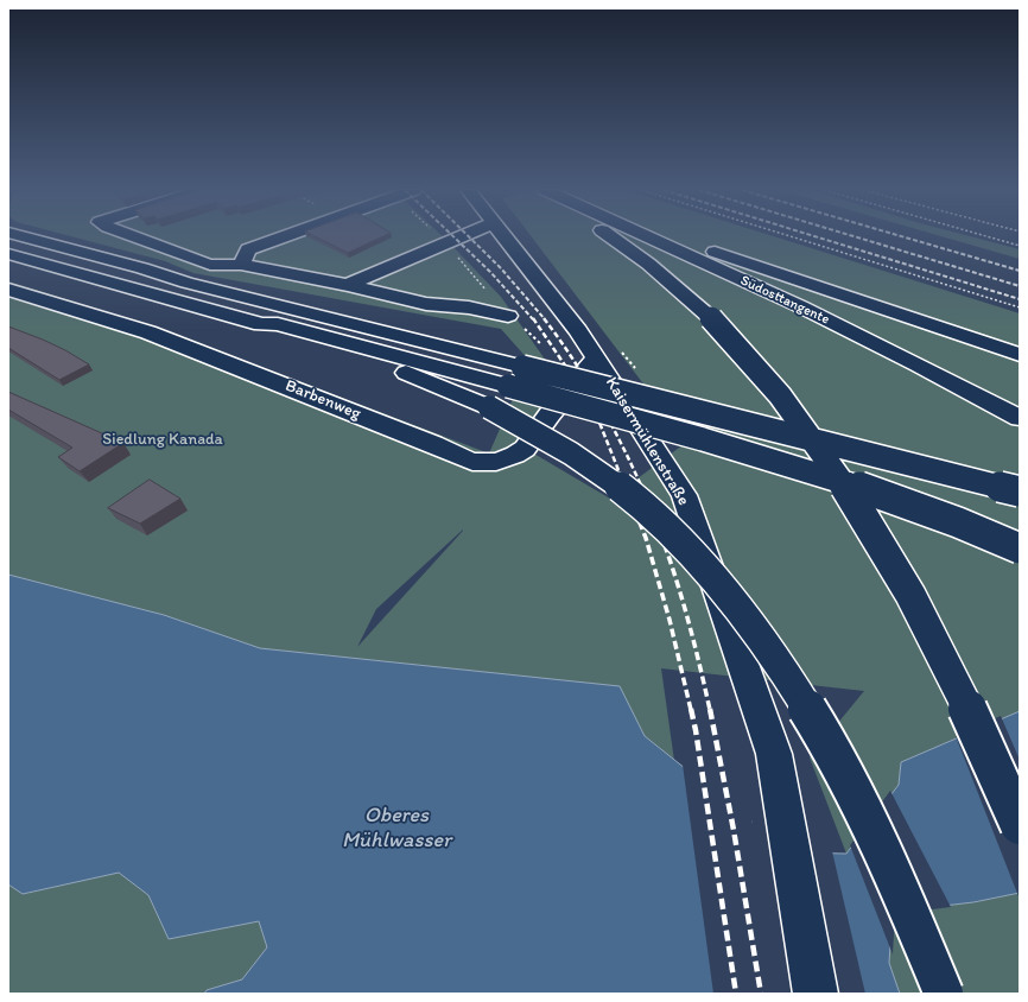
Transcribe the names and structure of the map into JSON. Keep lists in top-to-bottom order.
{
  "streets": {
    "main road": ["Südosttangente", "Barbenweg", "Kaisermühlenstraße"]
  },
  "crossings": [
    ["Barbenweg", "Kaisermühlenstraße"]
  ],
  "water": ["Oberes Mühlwasser"],
  "parks": ["Siedlung Kanada"]
}
